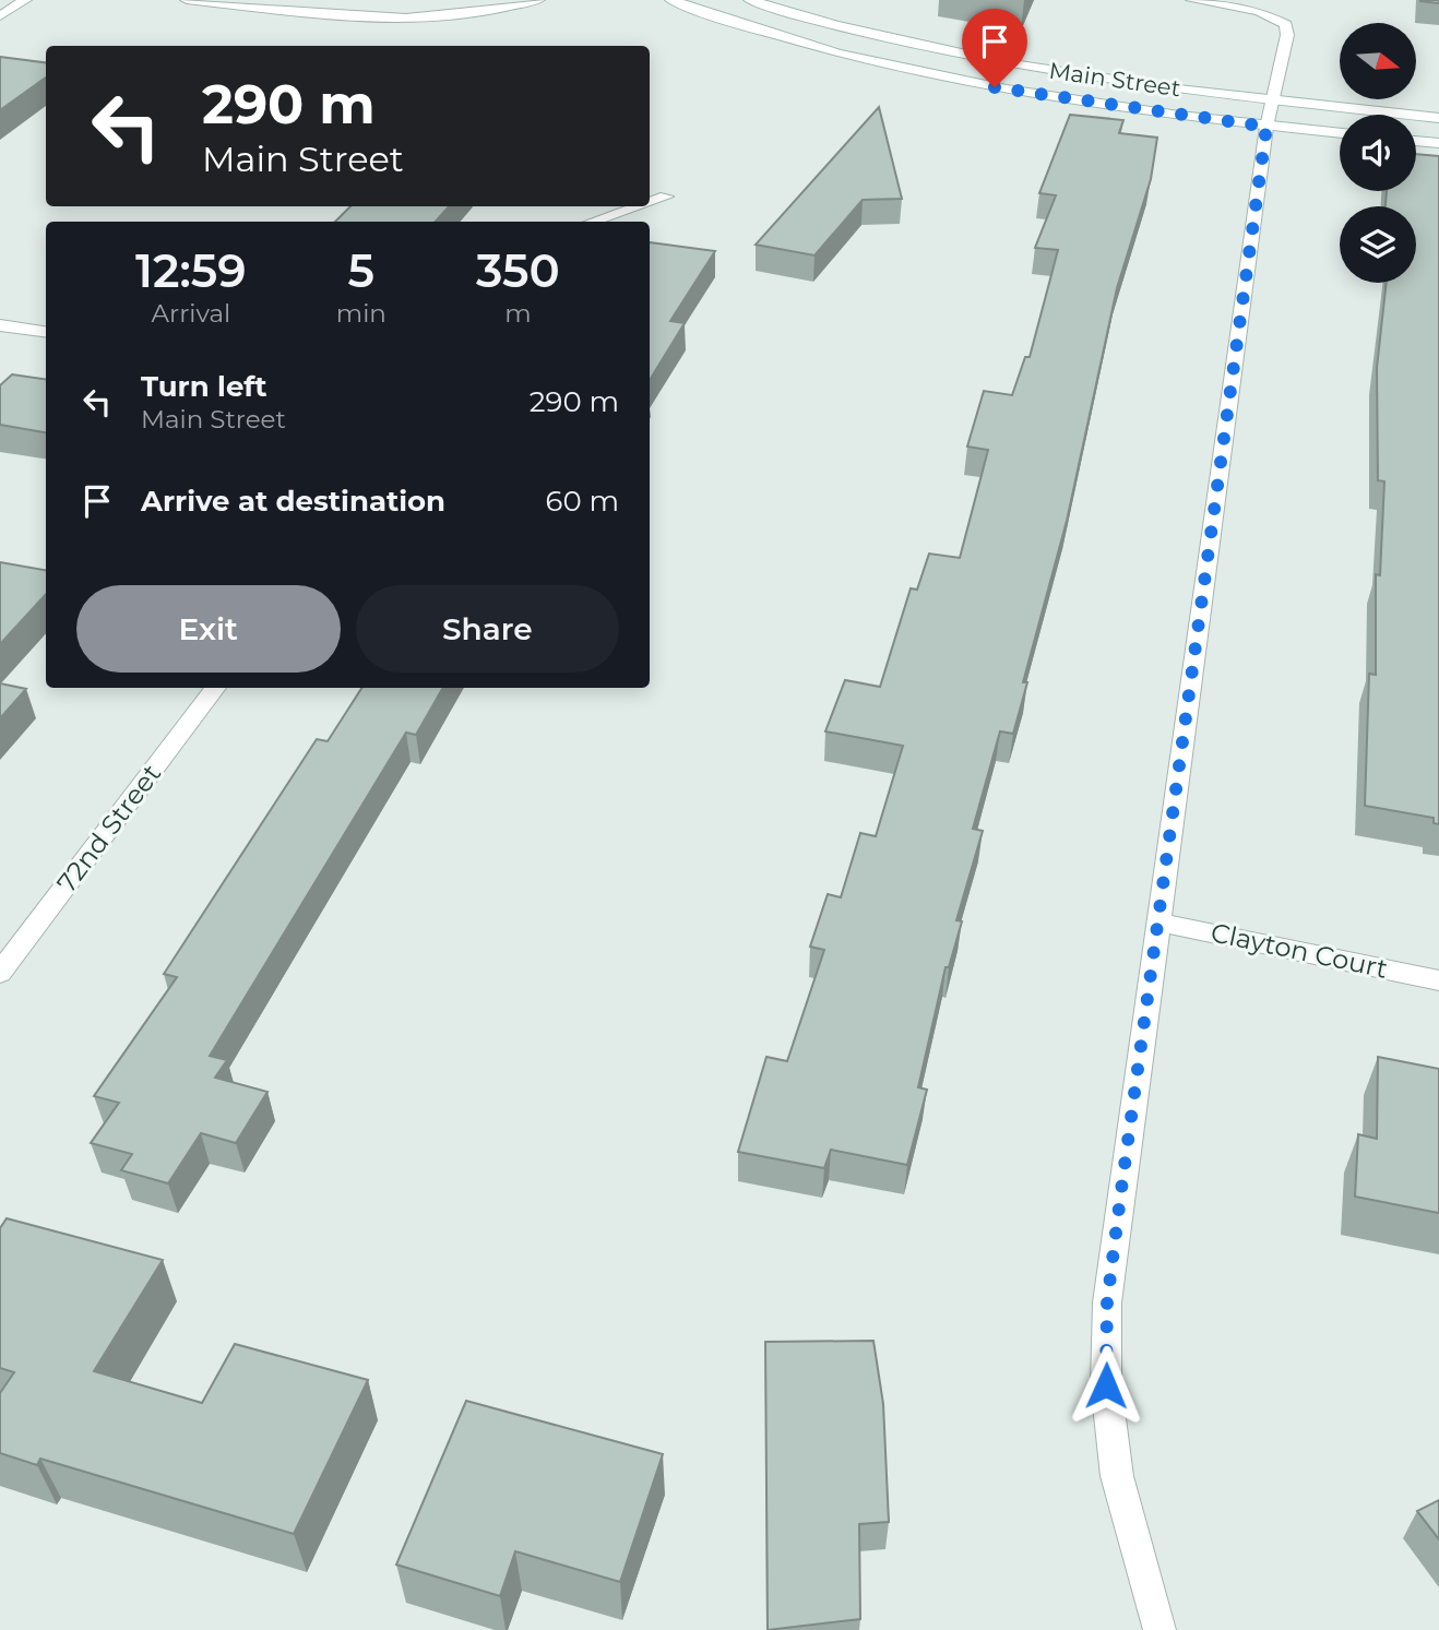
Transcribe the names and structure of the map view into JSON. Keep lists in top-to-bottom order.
{
  "streets": {
    "street": ["Main Street", "72nd Street", "Clayton Court"]
  },
  "north": "right",
  "page": {
    "turn": ["290 m", "Main Street"],
    "eta": [
      "12:59",
      "Arrival",
      "5",
      "min",
      "350",
      "m"
    ],
    "list": [
      {
        "name": "Turn left",
        "note": "Main Street",
        "value": "290 m"
      },
      {
        "name": "Arrive at destination",
        "value": "60 m"
      }
    ],
    "buttons": ["Exit", "Share"]
  }
}
